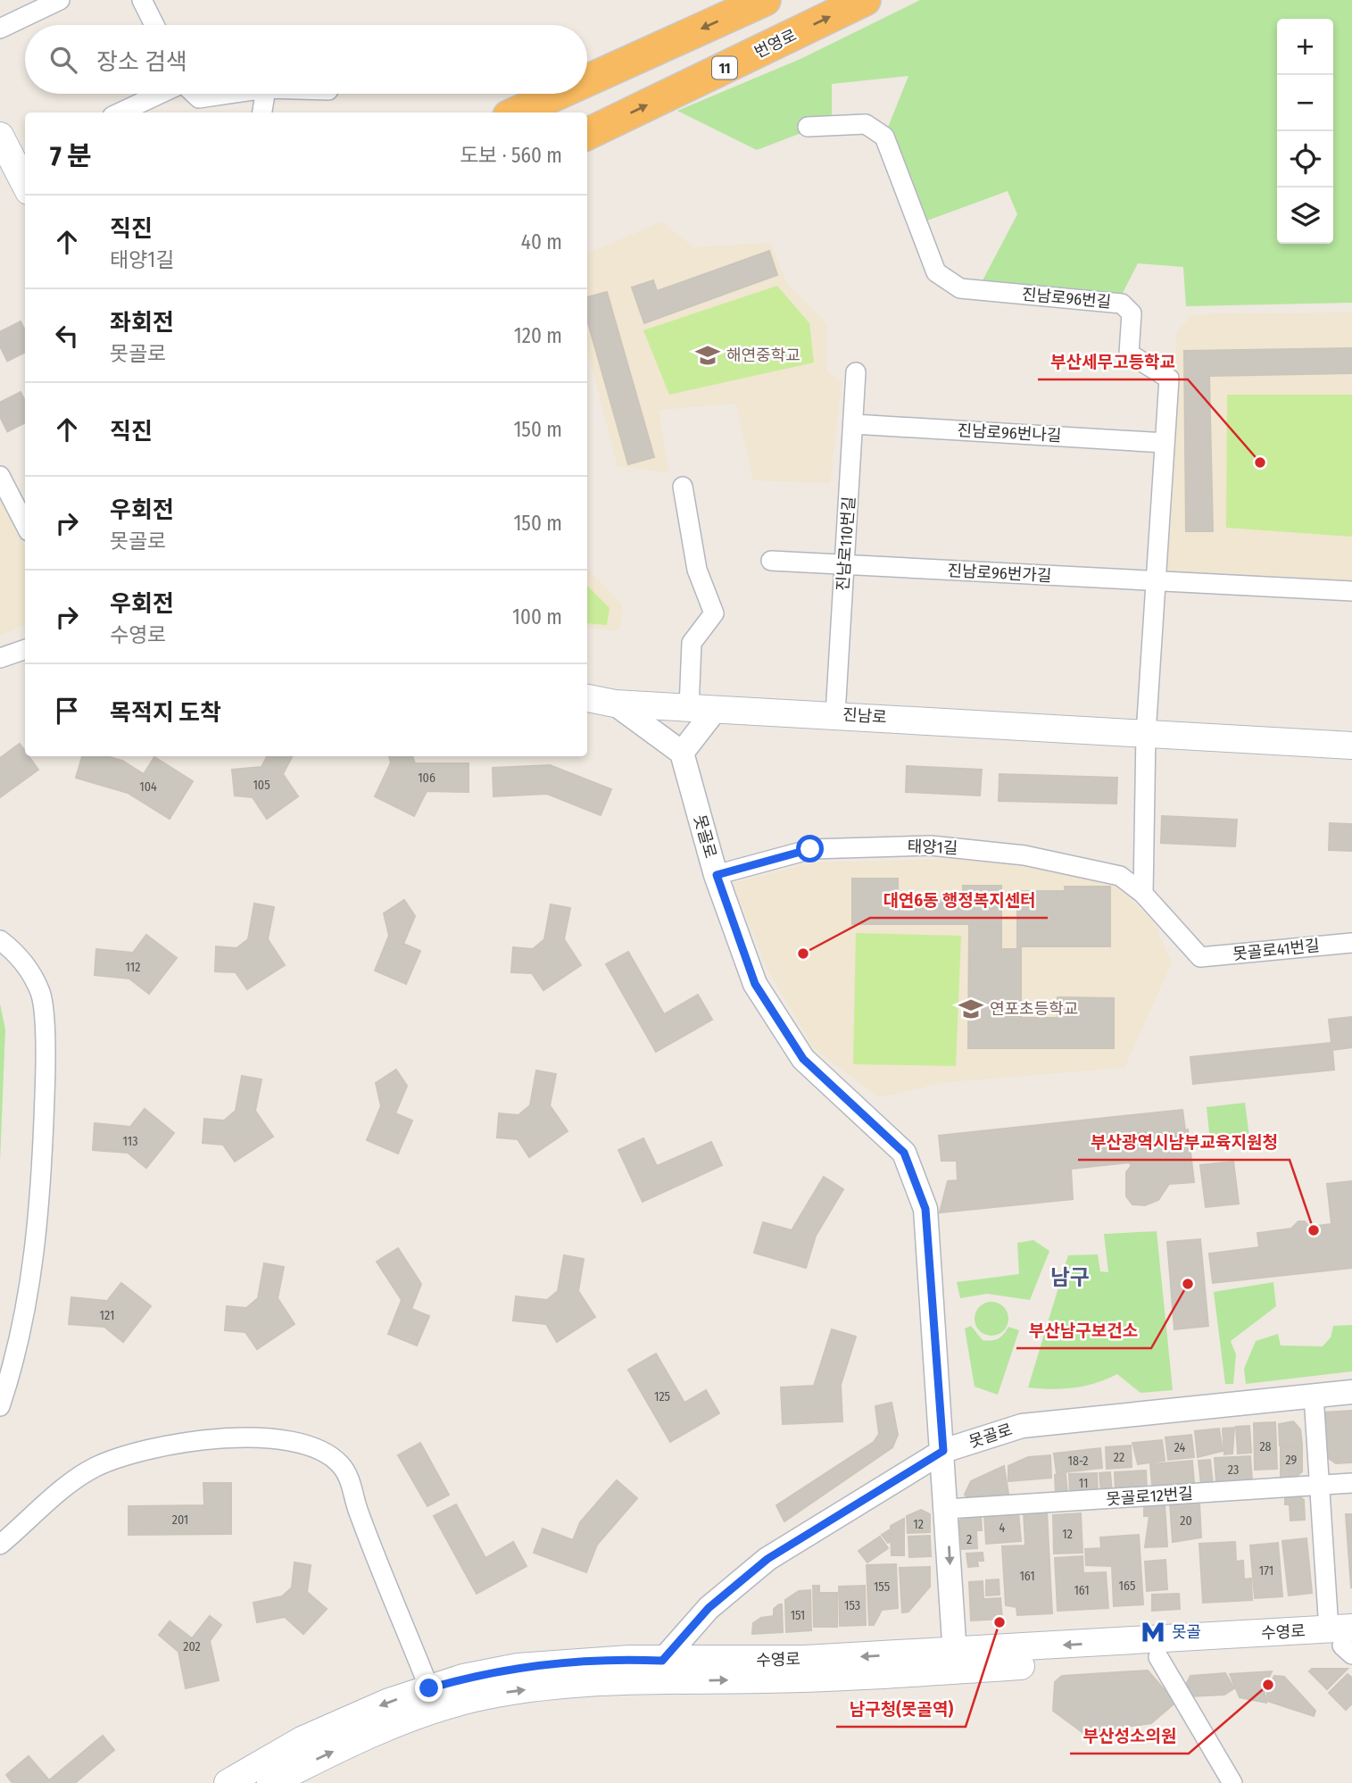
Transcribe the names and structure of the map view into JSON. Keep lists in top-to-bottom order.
{
  "streets": {
    "highway": ["번영로", "11"],
    "main road": ["진남로", "수영로"],
    "street": [
      "진남로96번길",
      "진남로96번나길",
      "진남로110번길",
      "진남로96번가길",
      "못골로",
      "태양1길",
      "못골로41번길",
      "못골로12번길"
    ]
  },
  "crossings": [
    ["진남로96번길", "진남로96번나길"],
    ["진남로96번길", "진남로96번가길"],
    ["진남로96번길", "진남로"],
    ["진남로96번나길", "진남로110번길"],
    ["진남로110번길", "진남로96번가길"],
    ["진남로110번길", "진남로"],
    ["못골로", "태양1길"],
    ["못골로", "못골로12번길"],
    ["못골로", "수영로"],
    ["태양1길", "못골로41번길"]
  ],
  "districts": ["남구"],
  "places": {
    "school or university": ["해연중학교", "연포초등학교"],
    "other": [
      "부산세무고등학교",
      "대연6동 행정복지센터",
      "부산광역시남부교육지원청",
      "부산남구보건소",
      "남구청(못골역)",
      "부산성소의원"
    ],
    "metro station": ["못골"]
  },
  "house_numbers": [
    "106",
    "105",
    "104",
    "112",
    "113",
    "121",
    "125",
    "28",
    "24",
    "22",
    "29",
    "18-2",
    "23",
    "11",
    "201",
    "20",
    "12",
    "4",
    "12",
    "2",
    "171",
    "161",
    "165",
    "155",
    "161",
    "153",
    "151",
    "202"
  ],
  "page": {
    "map_buttons": ["+", "−"],
    "search": "장소 검색",
    "heading": ["7 분", "도보 · 560 m"],
    "list": [
      ["직진", "태양1길", "40 m"],
      ["좌회전", "못골로", "120 m"],
      ["직진", "150 m"],
      ["우회전", "못골로", "150 m"],
      ["우회전", "수영로", "100 m"],
      "목적지 도착"
    ]
  }
}
